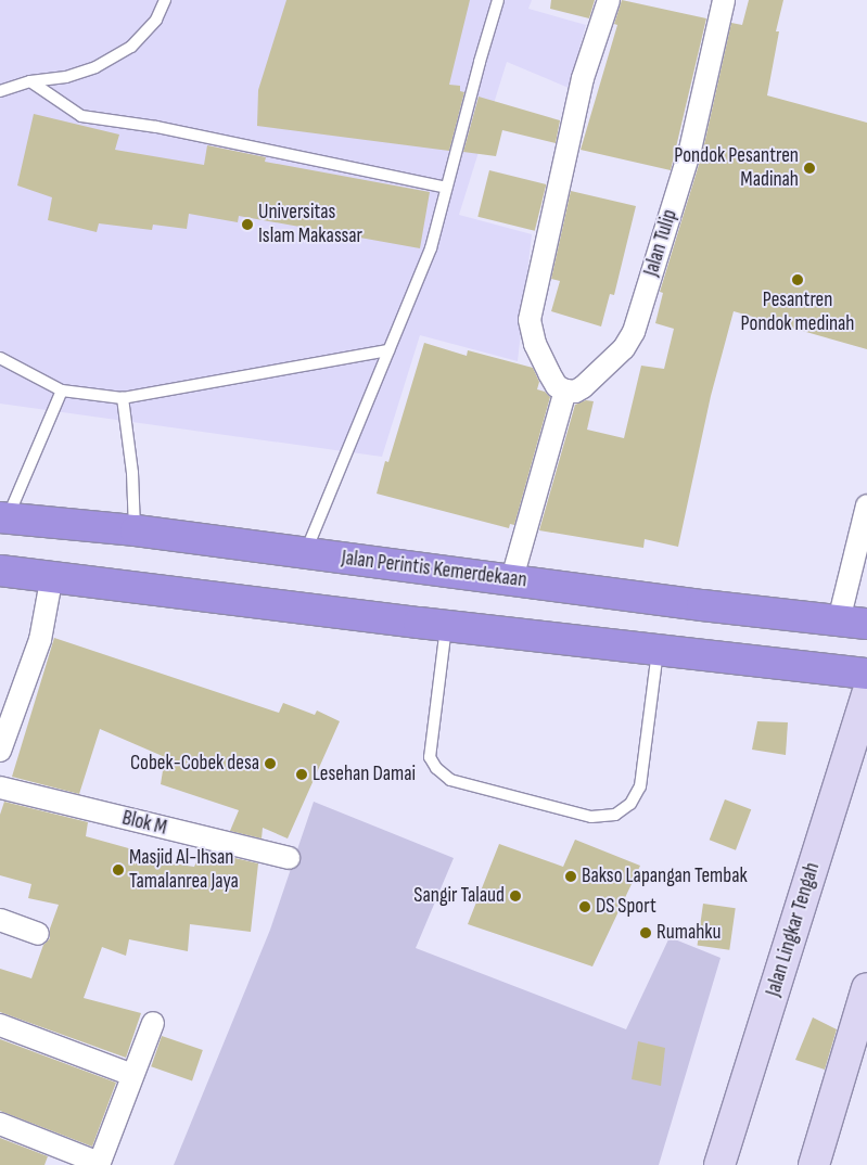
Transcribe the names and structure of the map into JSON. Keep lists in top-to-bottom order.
{
  "streets": {
    "highway": ["Jalan Perintis Kemerdekaan"],
    "main road": ["Jalan Lingkar Tengah"],
    "street": ["Jalan Tulip", "Blok M"]
  },
  "places": [
    "Pondok Pesantren Madinah",
    "Universitas Islam Makassar",
    "Pesantren Pondok medinah",
    "Cobek-Cobek desa",
    "Lesehan Damai",
    "Masjid Al-Ihsan Tamalanrea Jaya",
    "Bakso Lapangan Tembak",
    "Sangir Talaud",
    "DS Sport",
    "Rumahku"
  ]
}
